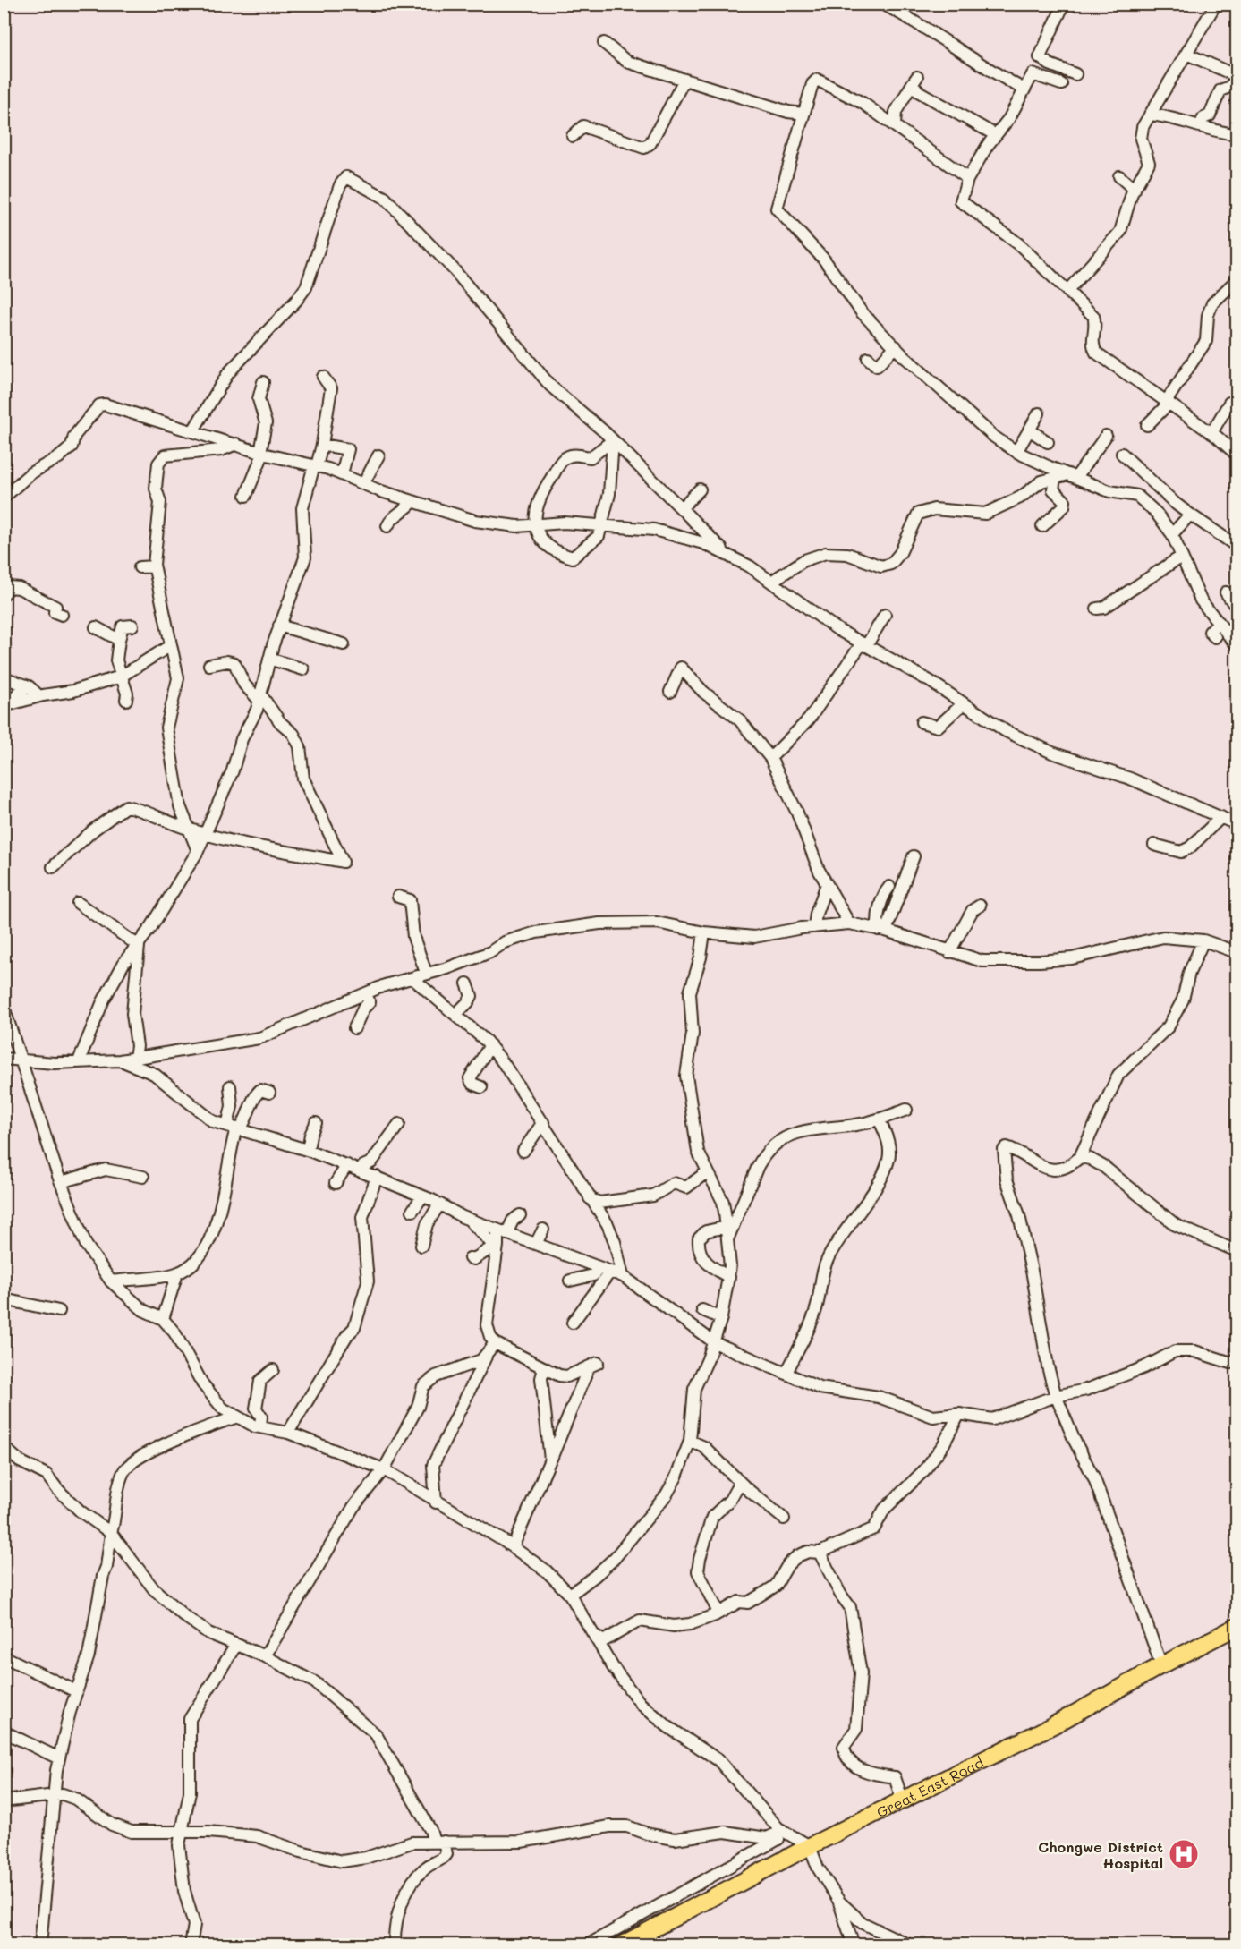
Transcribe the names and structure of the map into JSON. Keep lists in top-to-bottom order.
{
  "streets": {
    "highway": ["Great East Road"]
  },
  "places": {
    "hospital": ["Chongwe District Hospital"]
  }
}
